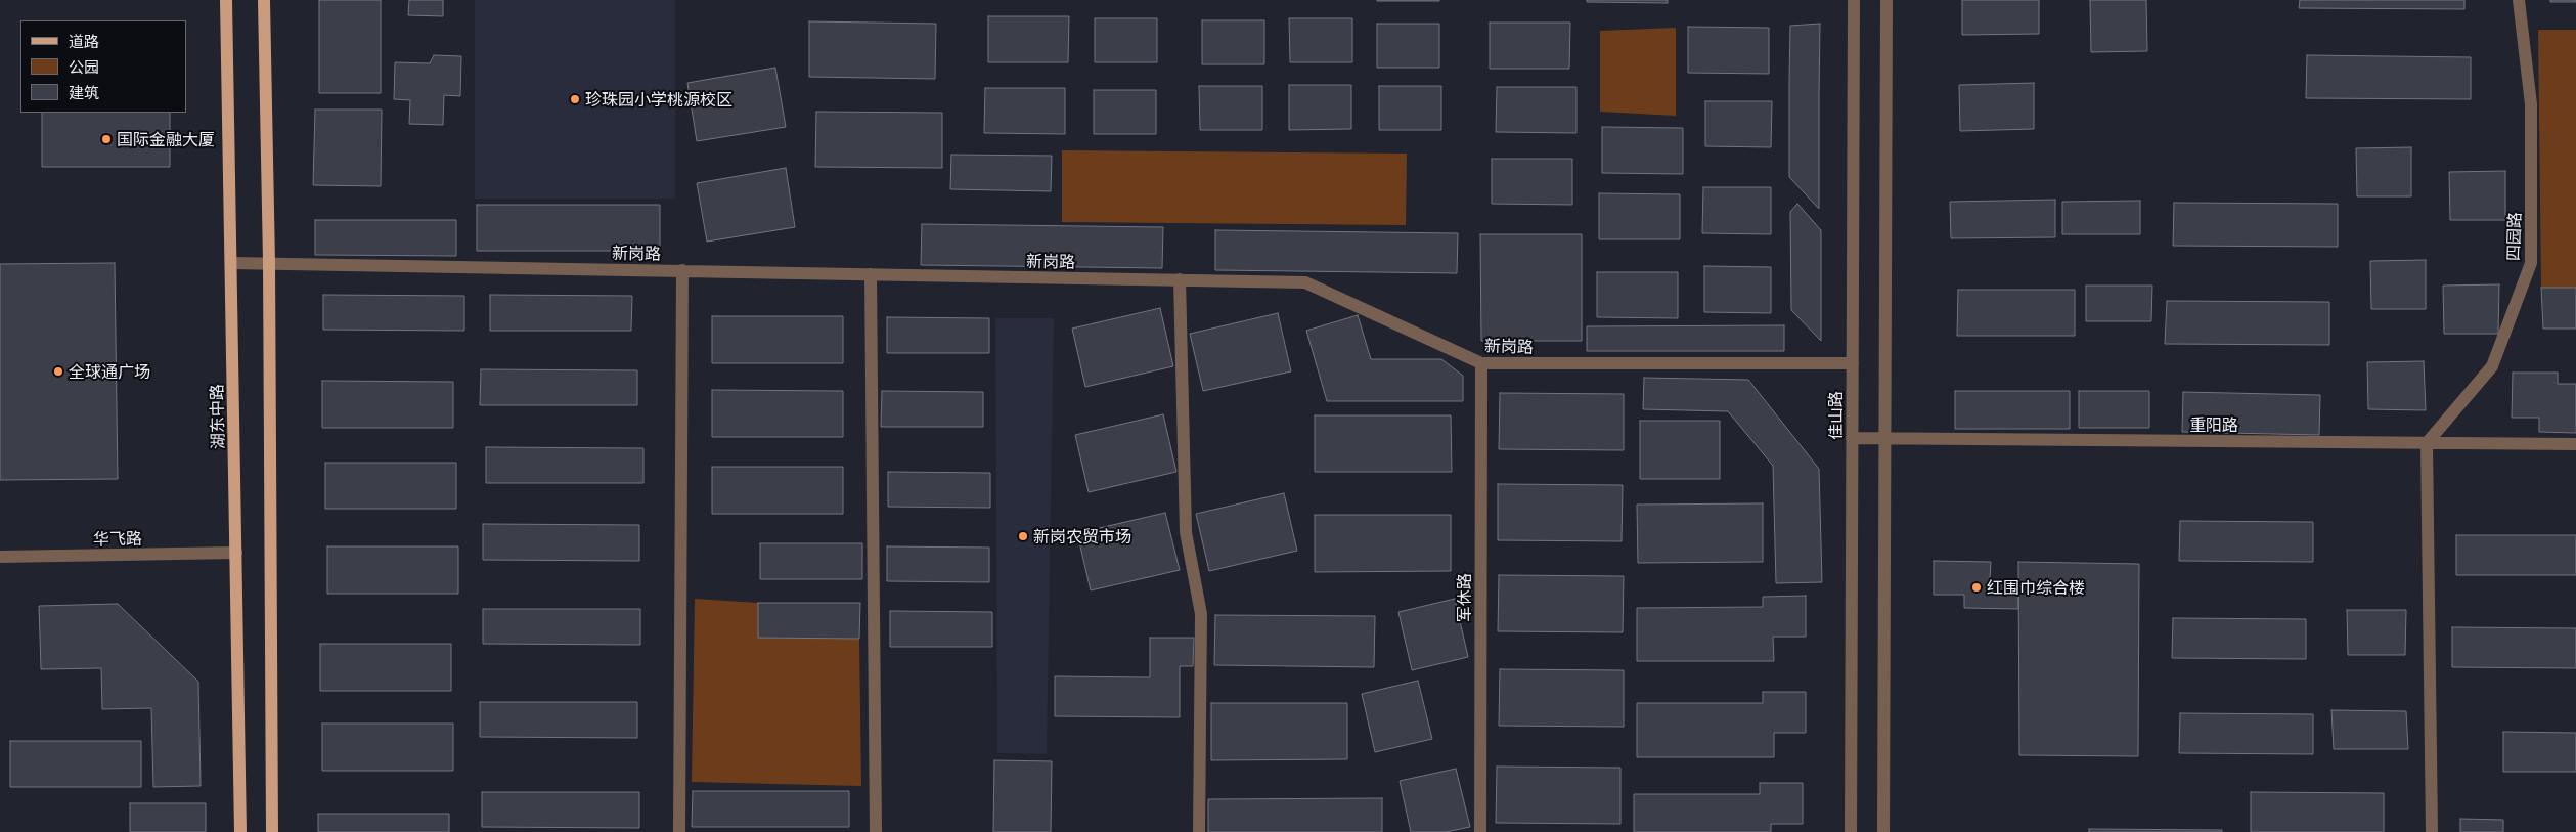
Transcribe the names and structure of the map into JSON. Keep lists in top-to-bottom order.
{
  "streets": {
    "main road": ["湖东中路"],
    "street": [
      "四园路",
      "新岗路",
      "佳山路",
      "重阳路",
      "华飞路",
      "军休路"
    ]
  },
  "crossings": [
    ["四园路", "重阳路"],
    ["新岗路", "佳山路"],
    ["新岗路", "湖东中路"],
    ["新岗路", "军休路"],
    ["佳山路", "重阳路"],
    ["湖东中路", "华飞路"]
  ],
  "places": [
    "珍珠园小学桃源校区",
    "国际金融大厦",
    "全球通广场",
    "新岗农贸市场",
    "红围巾综合楼"
  ],
  "legend": ["道路", "公园", "建筑"]
}
